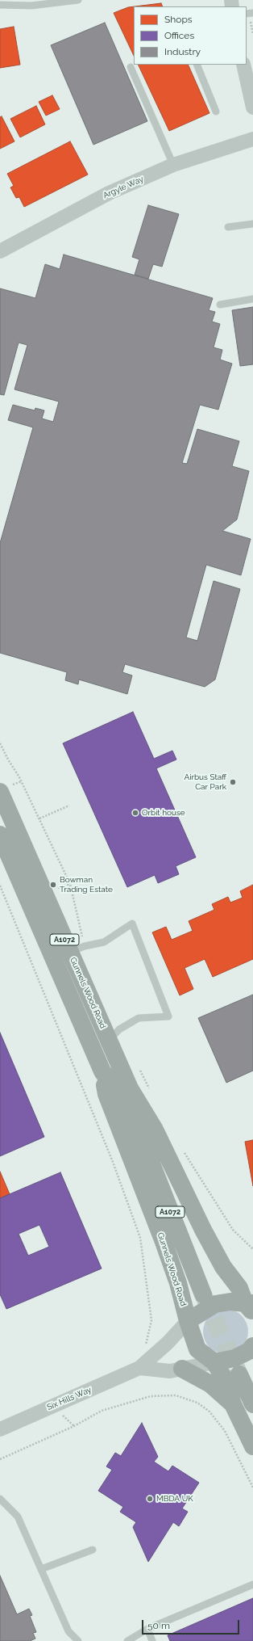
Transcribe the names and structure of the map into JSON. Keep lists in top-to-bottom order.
{
  "streets": {
    "main road": ["A1072", "Gunnels Wood Road"],
    "street": ["Argyle Way", "Six Hills Way"]
  },
  "crossings": [
    ["Gunnels Wood Road", "Six Hills Way"]
  ],
  "places": [
    "Airbus Staff Car Park",
    "Orbit house",
    "Bowman Trading Estate",
    "MBDA UK"
  ],
  "legend": ["Shops", "Offices", "Industry"],
  "scale_bar": "50 m"
}
